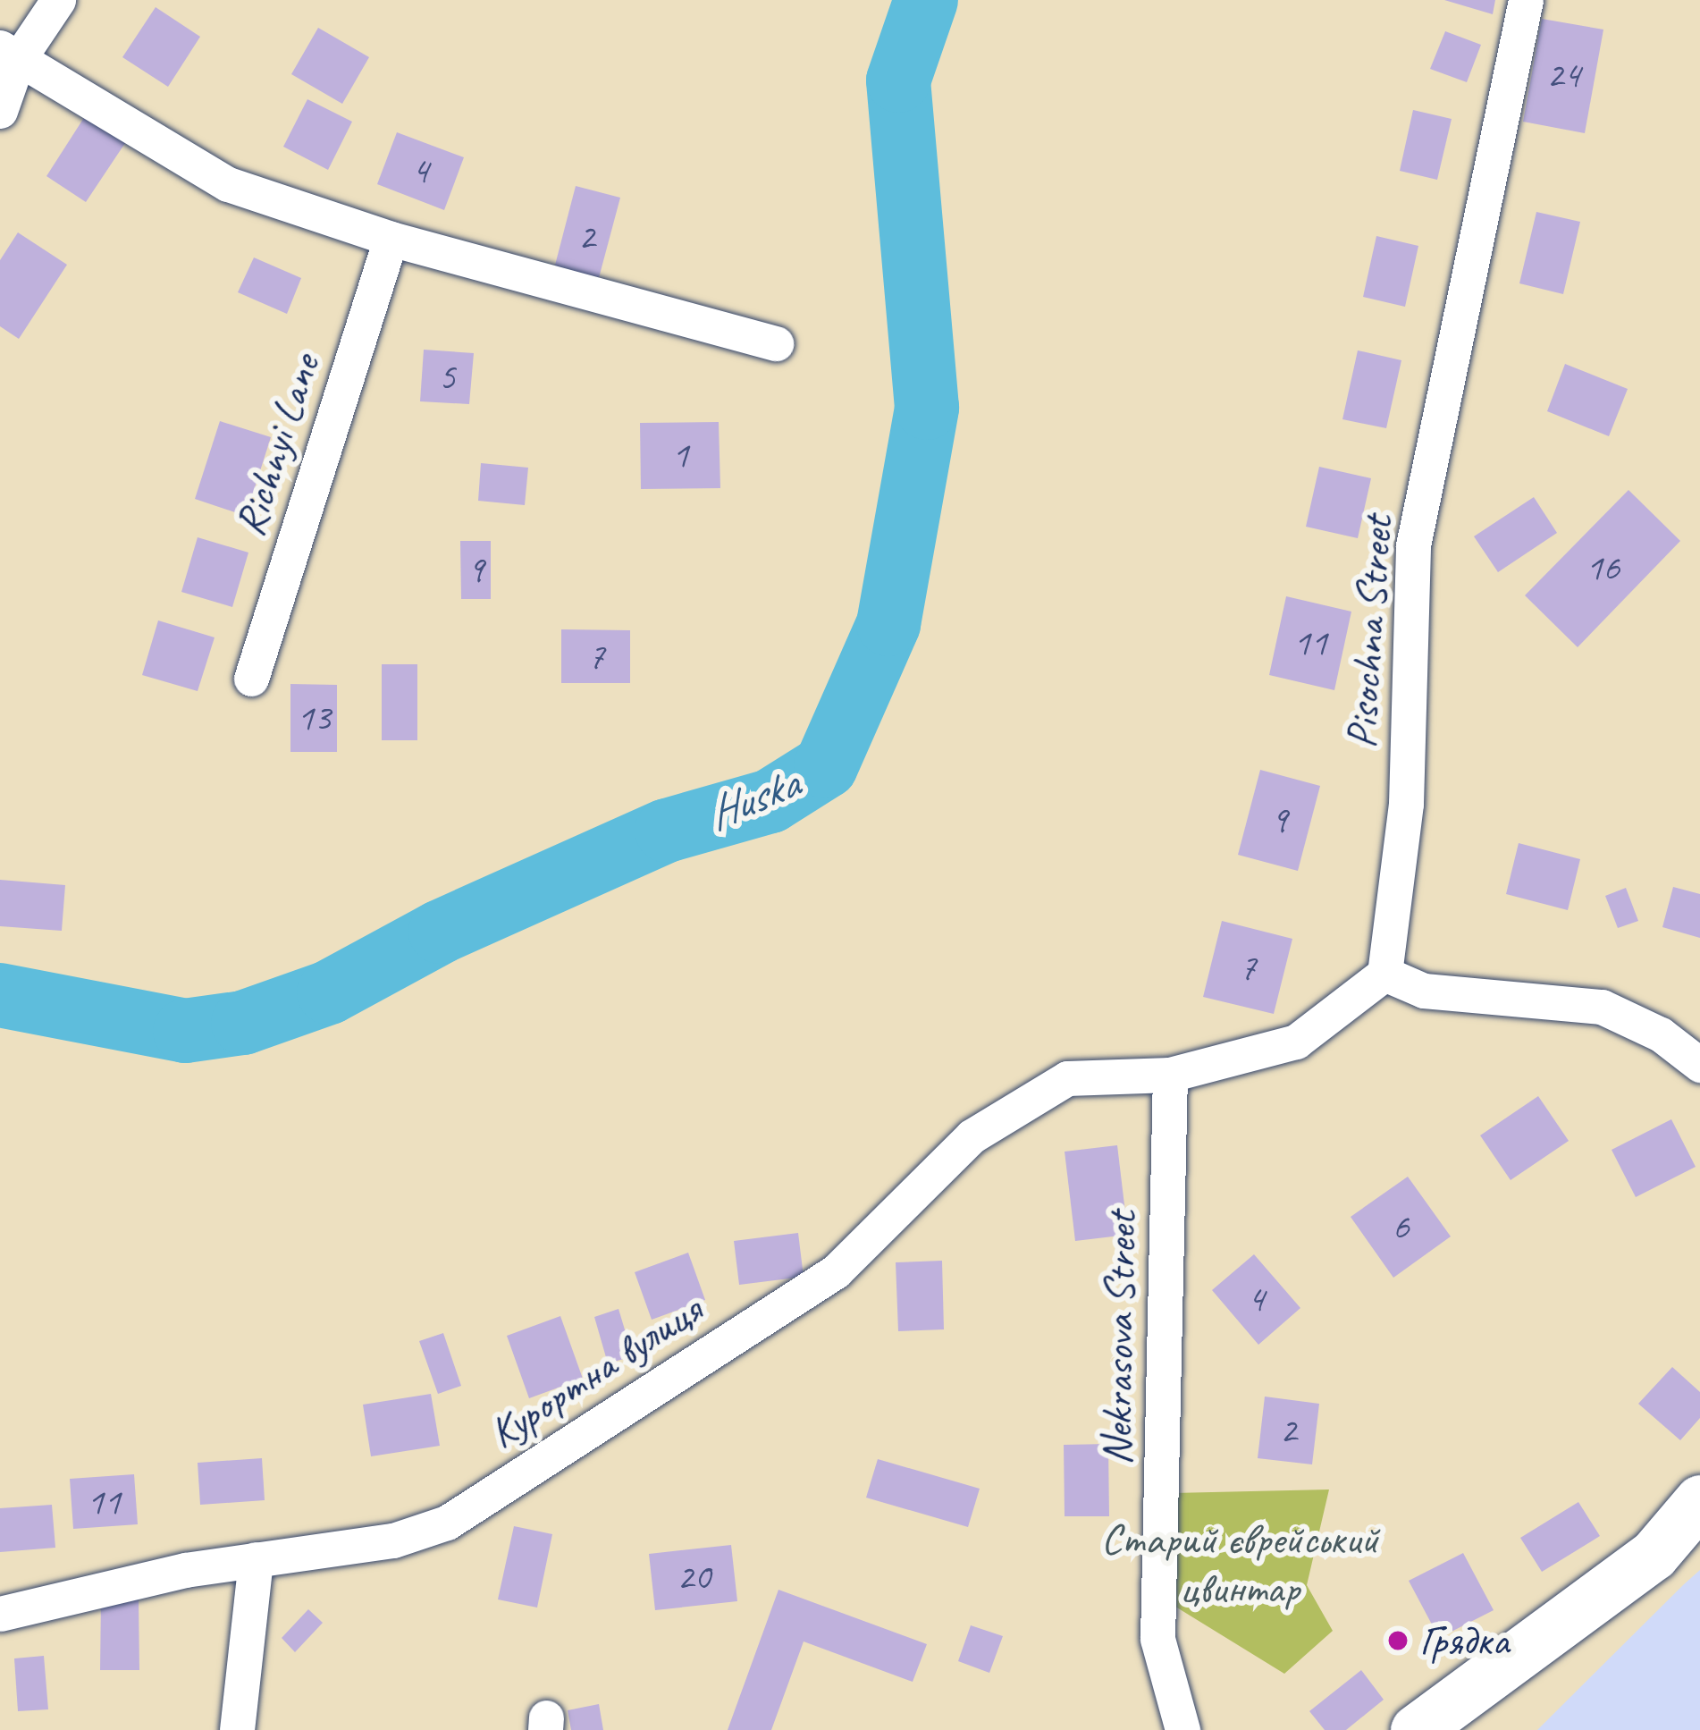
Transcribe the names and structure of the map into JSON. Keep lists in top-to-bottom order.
{
  "streets": {
    "street": [
      "Richnyi Lane",
      "Pisochna Street",
      "Nekrasova Street",
      "Курортна вулиця"
    ]
  },
  "crossings": [
    ["Nekrasova Street", "Курортна вулиця"]
  ],
  "water": ["Huska"],
  "parks": ["Старий єврейський цвинтар"],
  "places": ["Грядка"],
  "house_numbers": [
    "24",
    "4",
    "2",
    "5",
    "1",
    "16",
    "9",
    "11",
    "7",
    "13",
    "9",
    "7",
    "6",
    "4",
    "2",
    "11",
    "20"
  ]
}
